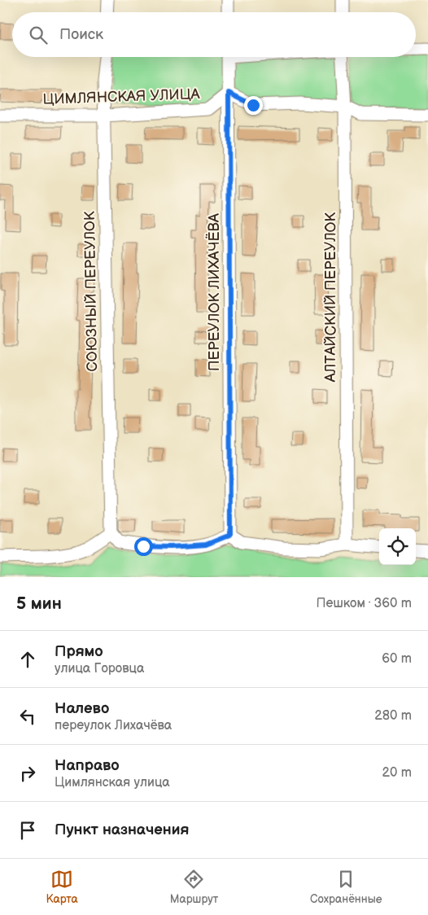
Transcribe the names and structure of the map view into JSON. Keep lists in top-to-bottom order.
{
  "streets": {
    "street": [
      "ЦИМЛЯНСКАЯ УЛИЦА",
      "СОЮЗНЫЙ ПЕРЕУЛОК",
      "ПЕРЕУЛОК ЛИХАЧЁВА",
      "АЛТАЙСКИЙ ПЕРЕУЛОК"
    ]
  },
  "crossings": [
    ["ЦИМЛЯНСКАЯ УЛИЦА", "СОЮЗНЫЙ ПЕРЕУЛОК"],
    ["ЦИМЛЯНСКАЯ УЛИЦА", "ПЕРЕУЛОК ЛИХАЧЁВА"]
  ],
  "page": {
    "search": "Поиск",
    "heading": ["5 мин", "Пешком · 360 m"],
    "list": [
      ["Прямо", "улица Горовца", "60 m"],
      ["Налево", "переулок Лихачёва", "280 m"],
      ["Направо", "Цимлянская улица", "20 m"],
      "Пункт назначения"
    ],
    "nav": ["Карта", "Маршрут", "Сохранённые"]
  }
}
